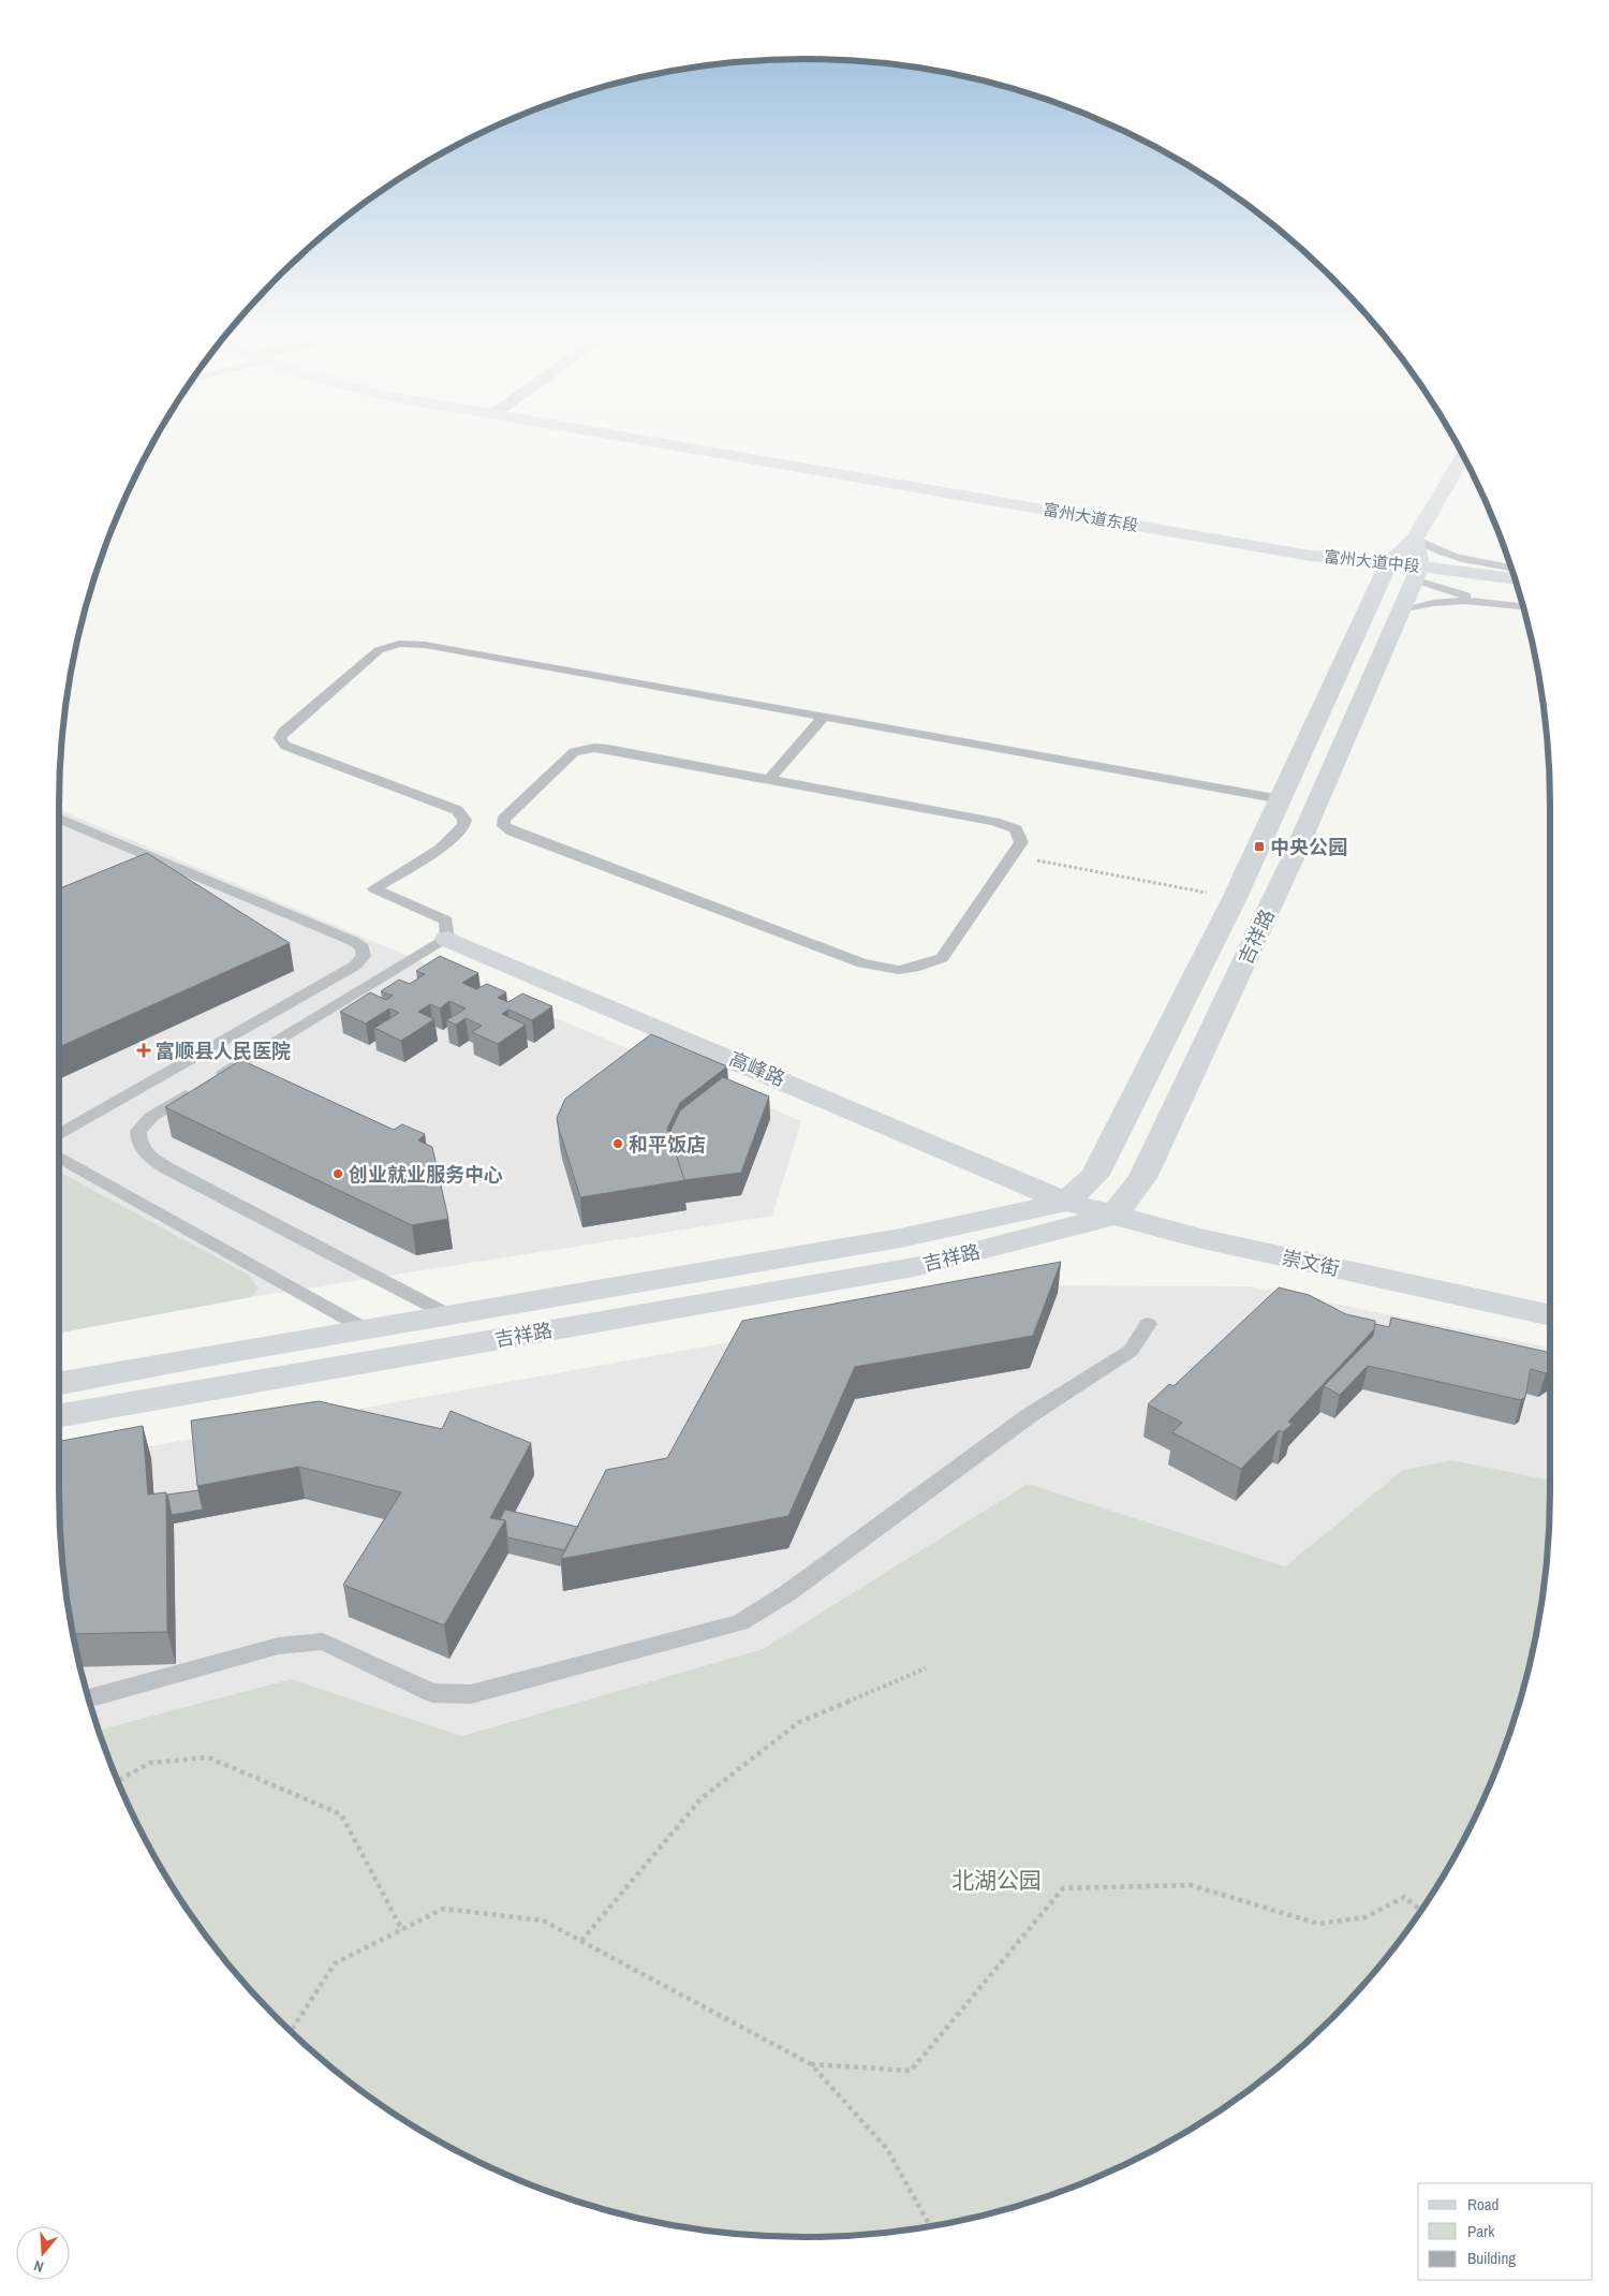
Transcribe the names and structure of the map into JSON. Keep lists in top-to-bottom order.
{
  "streets": {
    "main road": [
      "富州大道东段",
      "富州大道中段",
      "吉祥路",
      "高峰路",
      "崇文街"
    ]
  },
  "crossings": [
    ["富州大道东段", "富州大道中段"],
    ["富州大道中段", "吉祥路"],
    ["吉祥路", "高峰路"],
    ["吉祥路", "崇文街"],
    ["高峰路", "崇文街"]
  ],
  "parks": ["北湖公园"],
  "places": {
    "transit": ["中央公园"],
    "health": ["富顺县人民医院"],
    "other": ["和平饭店", "创业就业服务中心"]
  },
  "legend": ["Road", "Park", "Building"],
  "north": "bottom"
}
